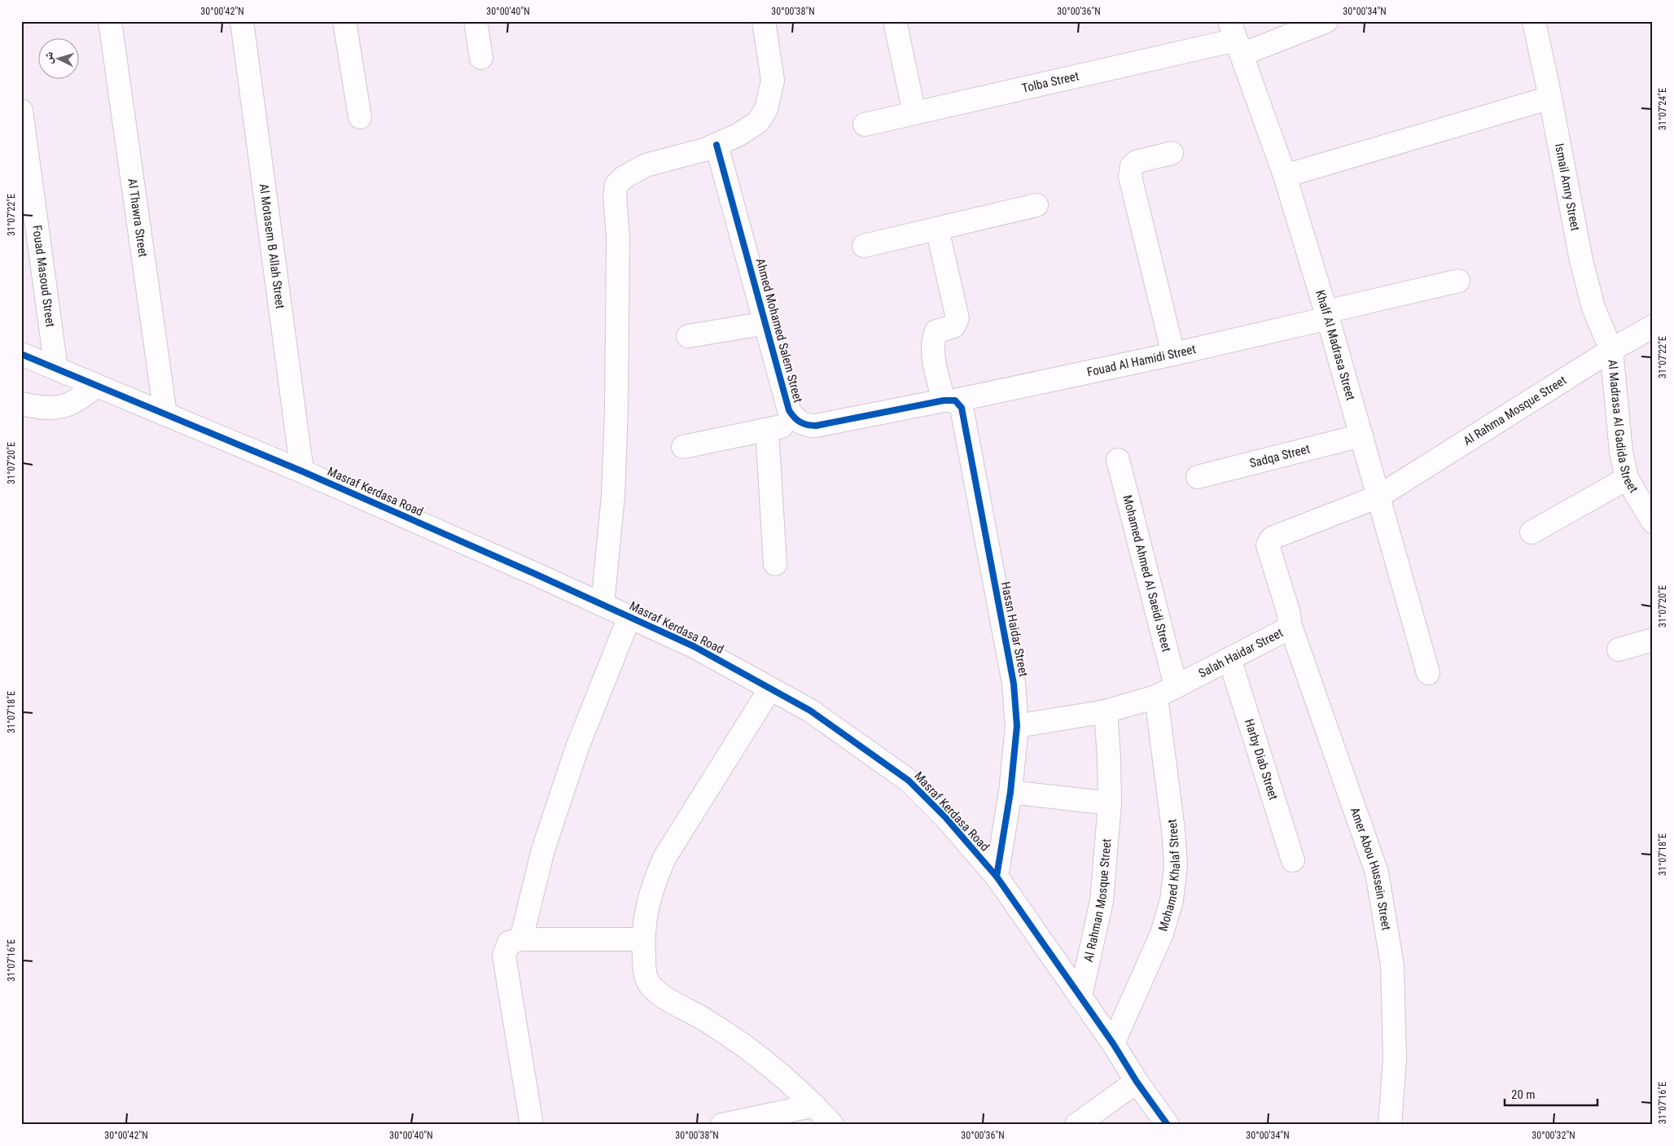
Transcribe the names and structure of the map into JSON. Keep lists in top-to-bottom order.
{
  "streets": {
    "street": [
      "Tolba Street",
      "Ismail Amry Street",
      "Al Thawra Street",
      "Al Motasem B Allah Street",
      "Fouad Masoud Street",
      "Ahmed Mohamed Salem Street",
      "Khalf Al Madrasa Street",
      "Fouad Al Hamidi Street",
      "Al Rahma Mosque Street",
      "Al Madrasa Al Gadida Street",
      "Sadqa Street",
      "Masraf Kerdasa Road",
      "Mohamed Ahmed Al Saeidi Street",
      "Hassn Haidar Street",
      "Salah Haidar Street",
      "Harby Diab Street",
      "Amer Abou Hussein Street",
      "Mohamed Khalaf Street",
      "Al Rahman Mosque Street"
    ]
  },
  "crossings": [
    ["Tolba Street", "Khalf Al Madrasa Street"],
    ["Ismail Amry Street", "Al Rahma Mosque Street"],
    ["Ismail Amry Street", "Al Madrasa Al Gadida Street"],
    ["Al Thawra Street", "Masraf Kerdasa Road"],
    ["Al Motasem B Allah Street", "Masraf Kerdasa Road"],
    ["Fouad Masoud Street", "Masraf Kerdasa Road"],
    ["Khalf Al Madrasa Street", "Fouad Al Hamidi Street"],
    ["Khalf Al Madrasa Street", "Al Rahma Mosque Street"],
    ["Khalf Al Madrasa Street", "Sadqa Street"],
    ["Khalf Al Madrasa Street", "Salah Haidar Street"],
    ["Fouad Al Hamidi Street", "Hassn Haidar Street"],
    ["Al Rahma Mosque Street", "Al Madrasa Al Gadida Street"],
    ["Al Rahma Mosque Street", "Salah Haidar Street"],
    ["Masraf Kerdasa Road", "Hassn Haidar Street"],
    ["Masraf Kerdasa Road", "Mohamed Khalaf Street"],
    ["Masraf Kerdasa Road", "Al Rahman Mosque Street"],
    ["Mohamed Ahmed Al Saeidi Street", "Salah Haidar Street"],
    ["Hassn Haidar Street", "Salah Haidar Street"],
    ["Salah Haidar Street", "Harby Diab Street"],
    ["Salah Haidar Street", "Amer Abou Hussein Street"],
    ["Salah Haidar Street", "Mohamed Khalaf Street"],
    ["Salah Haidar Street", "Al Rahman Mosque Street"]
  ],
  "scale_bar": "20 m",
  "north": "left",
  "coordinates": [
    "30°00'42\"N",
    "30°00'40\"N",
    "30°00'38\"N",
    "30°00'36\"N",
    "30°00'34\"N",
    "31°07'24\"E",
    "31°07'22\"E",
    "31°07'20\"E",
    "31°07'18\"E",
    "31°07'16\"E",
    "30°00'32\"N"
  ]
}
